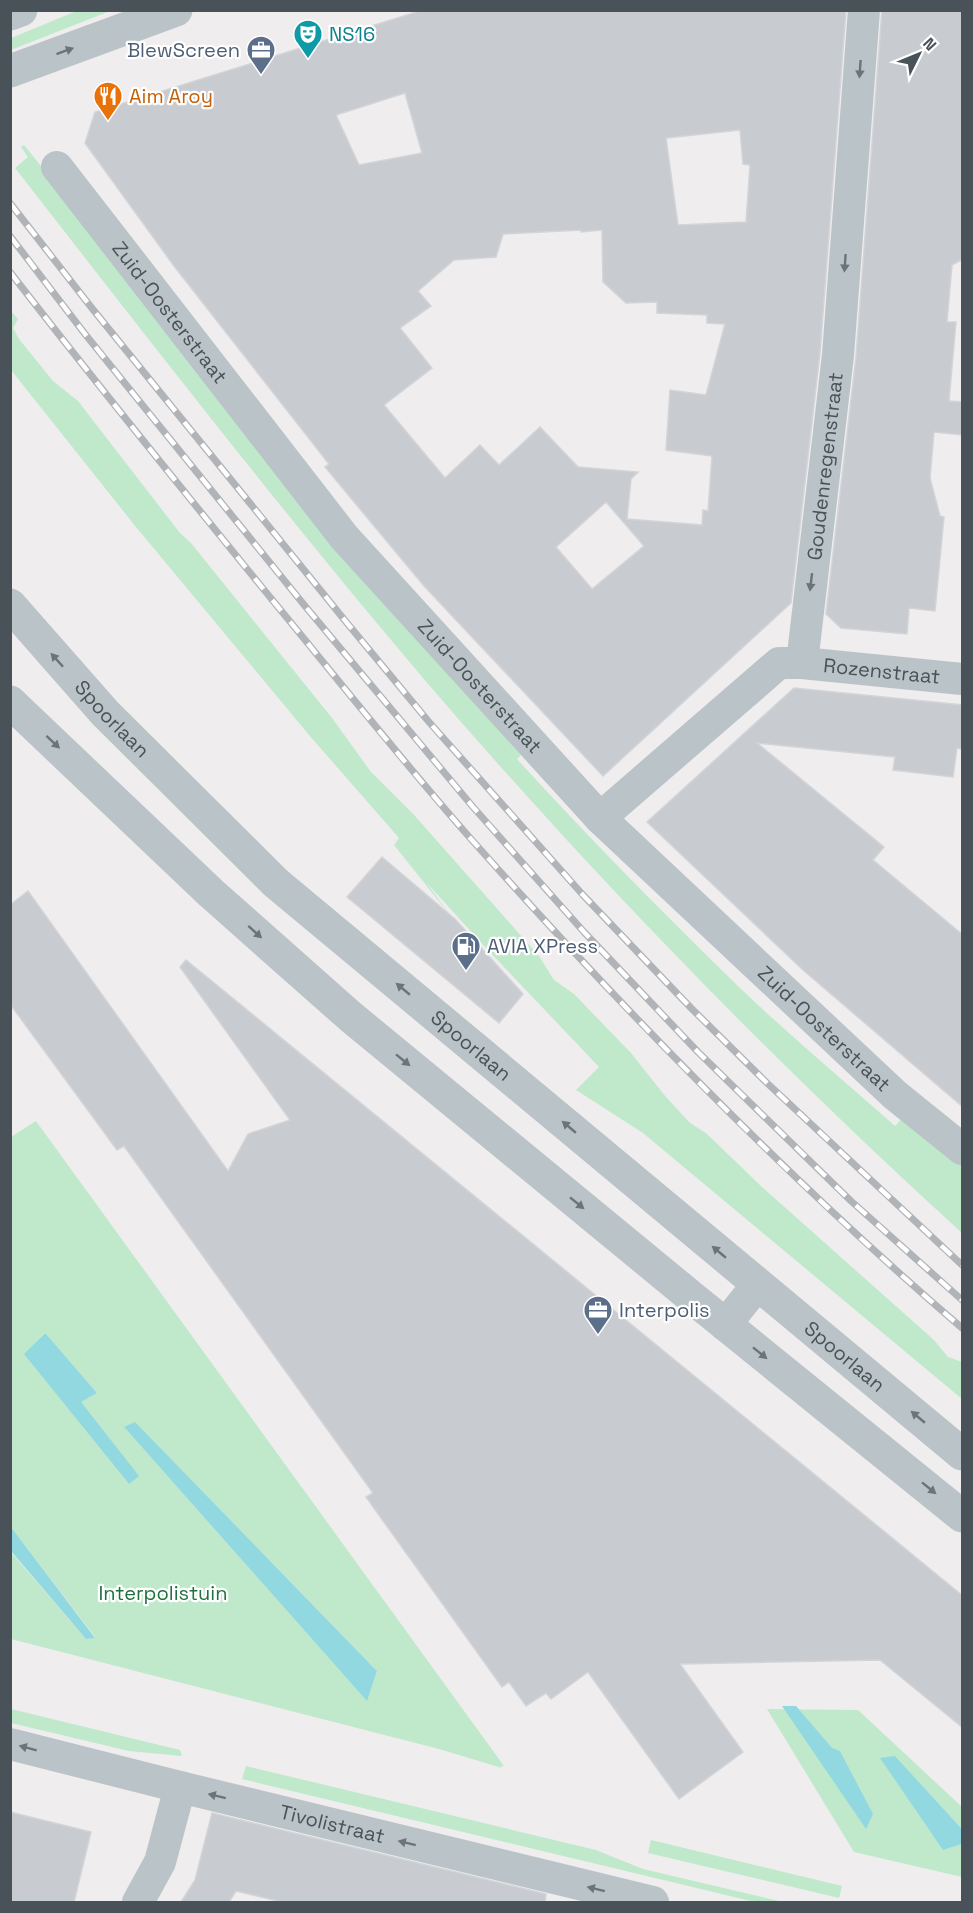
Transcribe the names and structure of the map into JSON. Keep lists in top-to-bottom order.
{
  "streets": {
    "street": [
      "Zuid-Oosterstraat",
      "Goudenregenstraat",
      "Rozenstraat",
      "Spoorlaan",
      "Tivolistraat"
    ]
  },
  "crossings": [
    ["Goudenregenstraat", "Rozenstraat"]
  ],
  "one_way": ["Goudenregenstraat", "Tivolistraat"],
  "parks": ["Interpolistuin"],
  "places": {
    "theatre": ["NS16"],
    "office": ["BlewScreen", "Interpolis"],
    "restaurant": ["Aim Aroy"],
    "fuel station": ["AVIA XPress"]
  },
  "north": "top right"
}
